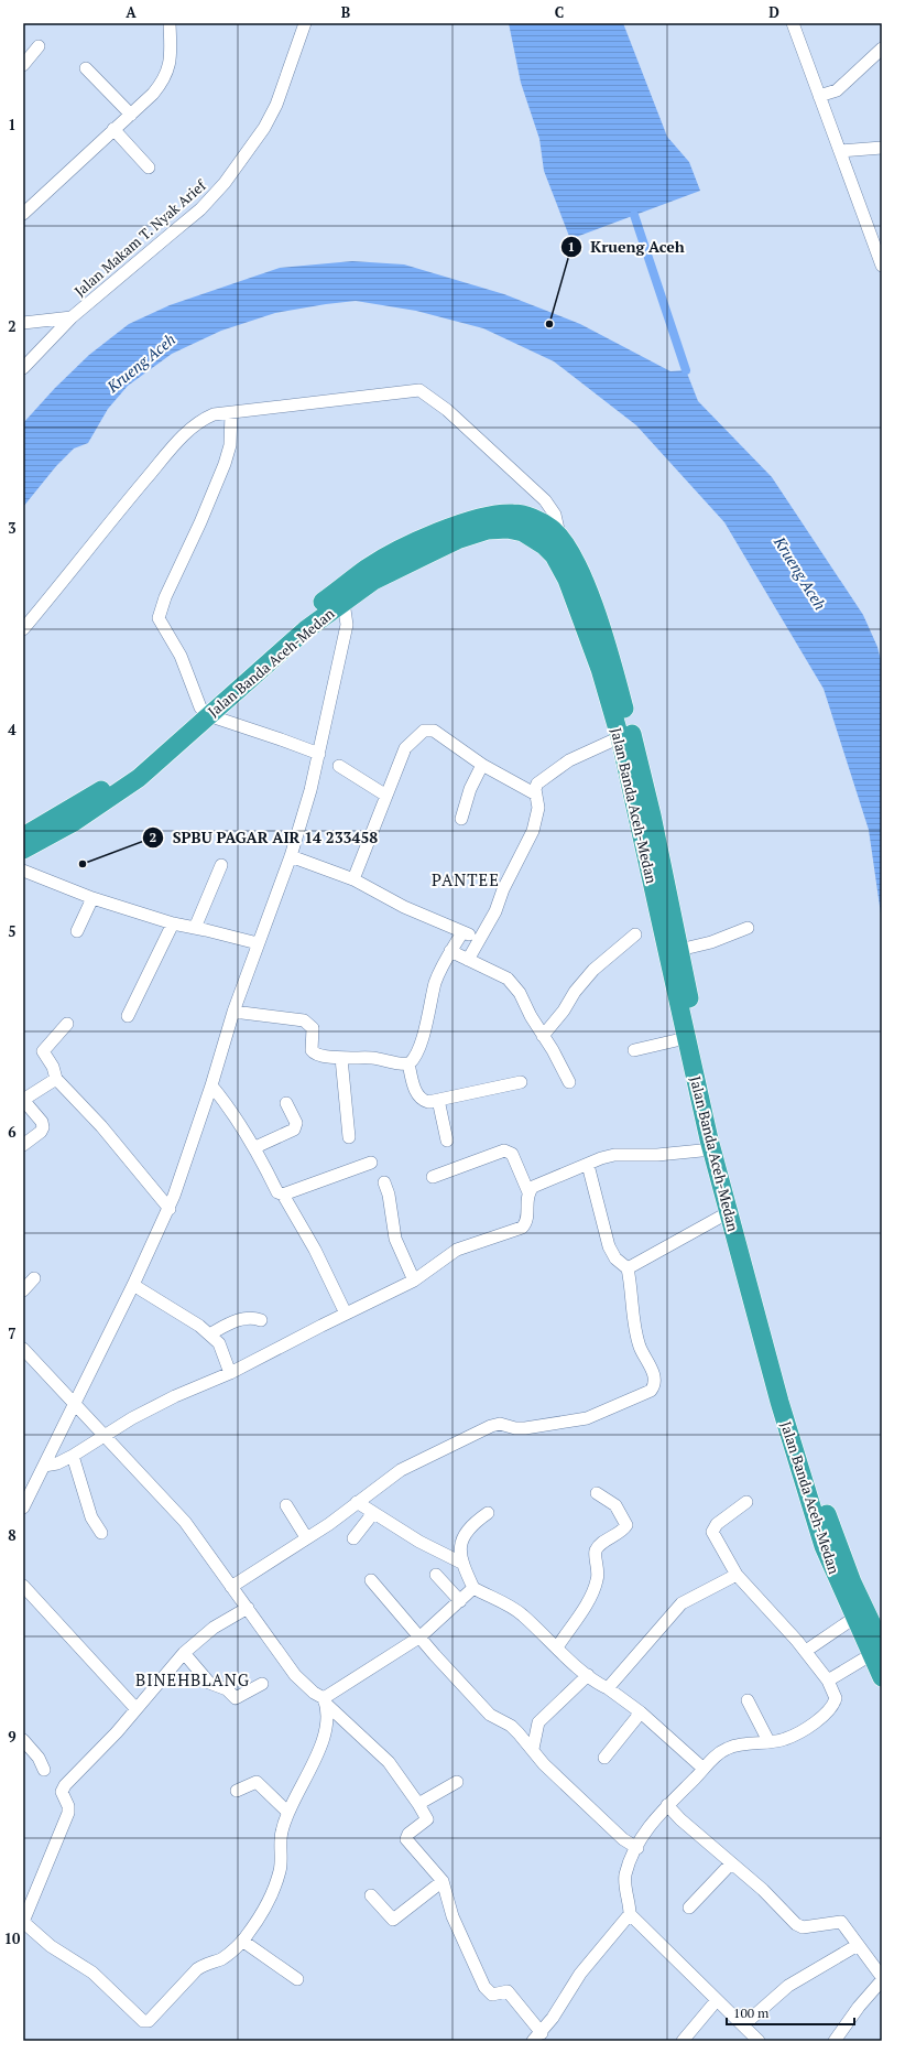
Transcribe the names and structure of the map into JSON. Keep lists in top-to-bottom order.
{
  "streets": {
    "highway": ["Jalan Banda Aceh-Medan"],
    "street": ["Jalan Makam T. Nyak Arief"]
  },
  "districts": ["PANTEE", "BINEHBLANG"],
  "water": ["Krueng Aceh"],
  "places": ["Krueng Aceh", "SPBU PAGAR AIR 14 233458"],
  "scale_bar": "100 m",
  "grid": {
    "columns": [
      "A",
      "B",
      "C",
      "D"
    ],
    "rows": [
      "1",
      "2",
      "3",
      "4",
      "5",
      "6",
      "7",
      "8",
      "9",
      "10"
    ]
  }
}
